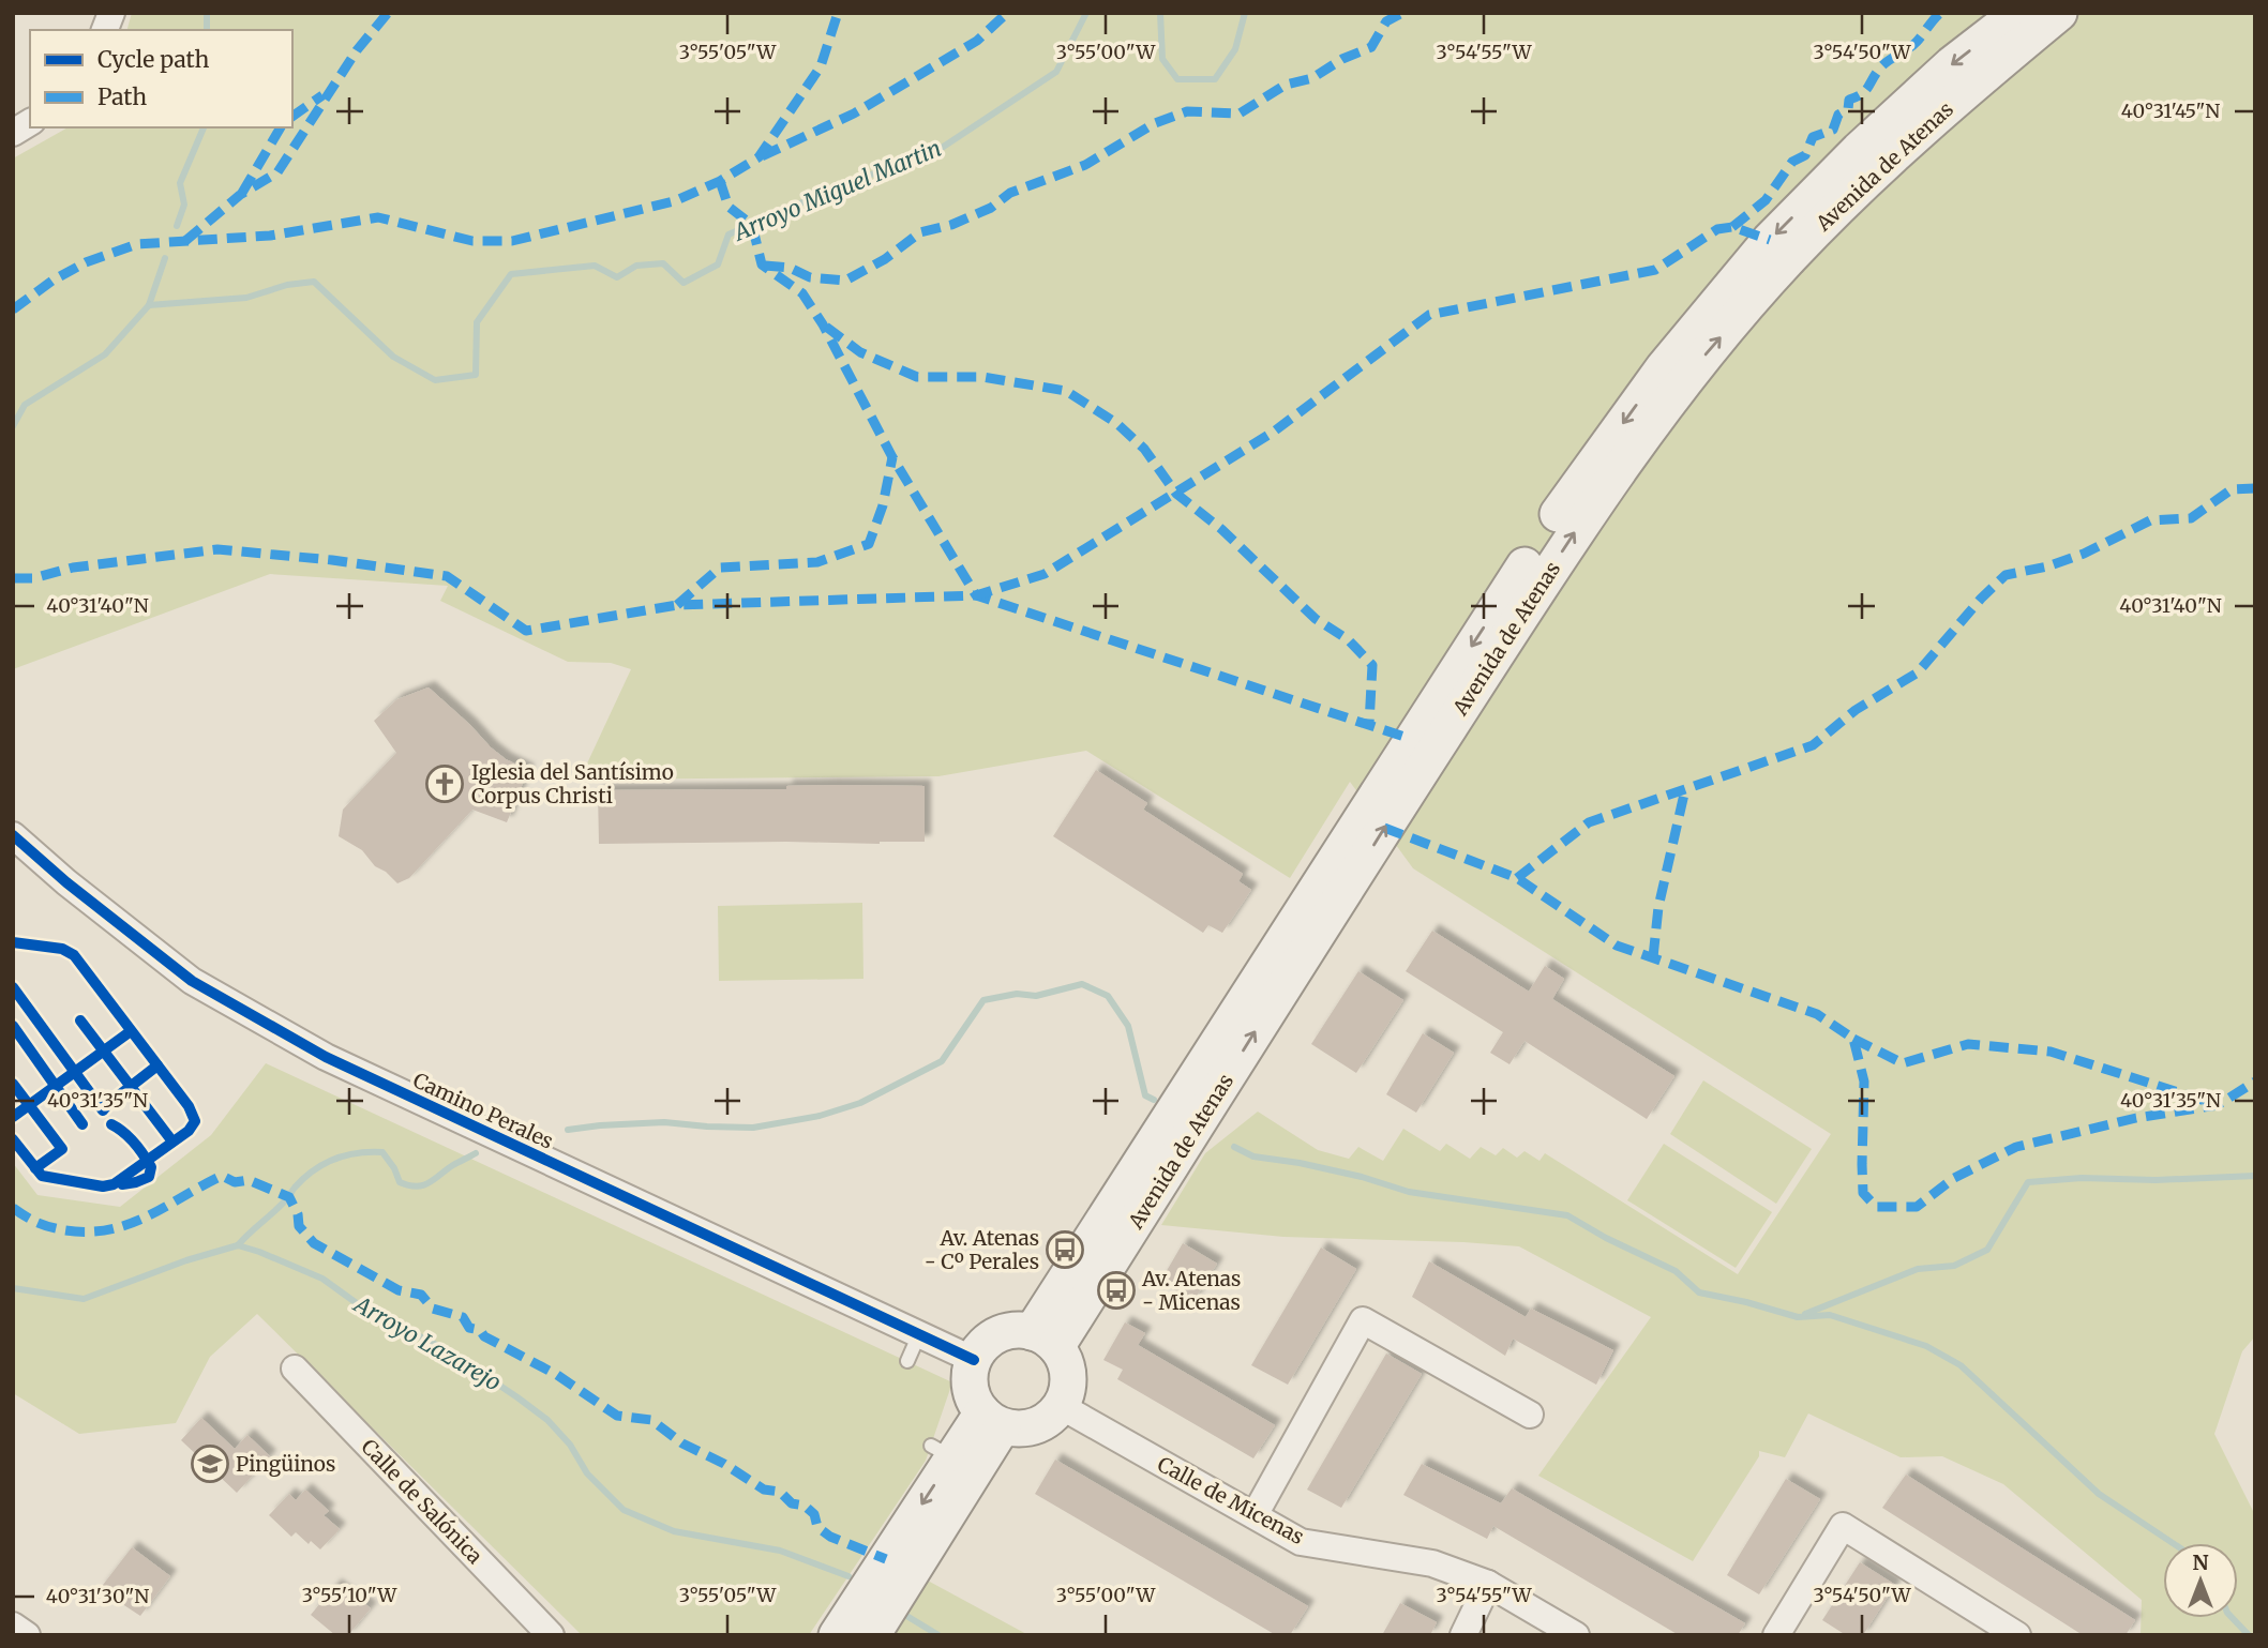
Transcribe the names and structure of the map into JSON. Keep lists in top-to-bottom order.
{
  "streets": {
    "main road": ["Avenida de Atenas"],
    "street": ["Camino Perales", "Calle de Micenas", "Calle de Salónica"]
  },
  "crossings": [
    ["Avenida de Atenas", "Camino Perales"],
    ["Avenida de Atenas", "Calle de Micenas"],
    ["Camino Perales", "Calle de Micenas"]
  ],
  "water": ["Arroyo Miguel Martin", "Arroyo Lazarejo"],
  "places": {
    "church": ["Iglesia del Santísimo Corpus Christi"],
    "bus stop": ["Av. Atenas - Cº Perales", "Av. Atenas - Micenas"],
    "school or university": ["Pingüinos"]
  },
  "legend": ["Cycle path", "Path"],
  "north": "top",
  "coordinates": [
    "3°55'05\"W",
    "3°55'00\"W",
    "3°54'55\"W",
    "3°54'50\"W",
    "40°31'45\"N",
    "40°31'40\"N",
    "40°31'35\"N",
    "3°55'10\"W",
    "40°31'30\"N"
  ]
}
